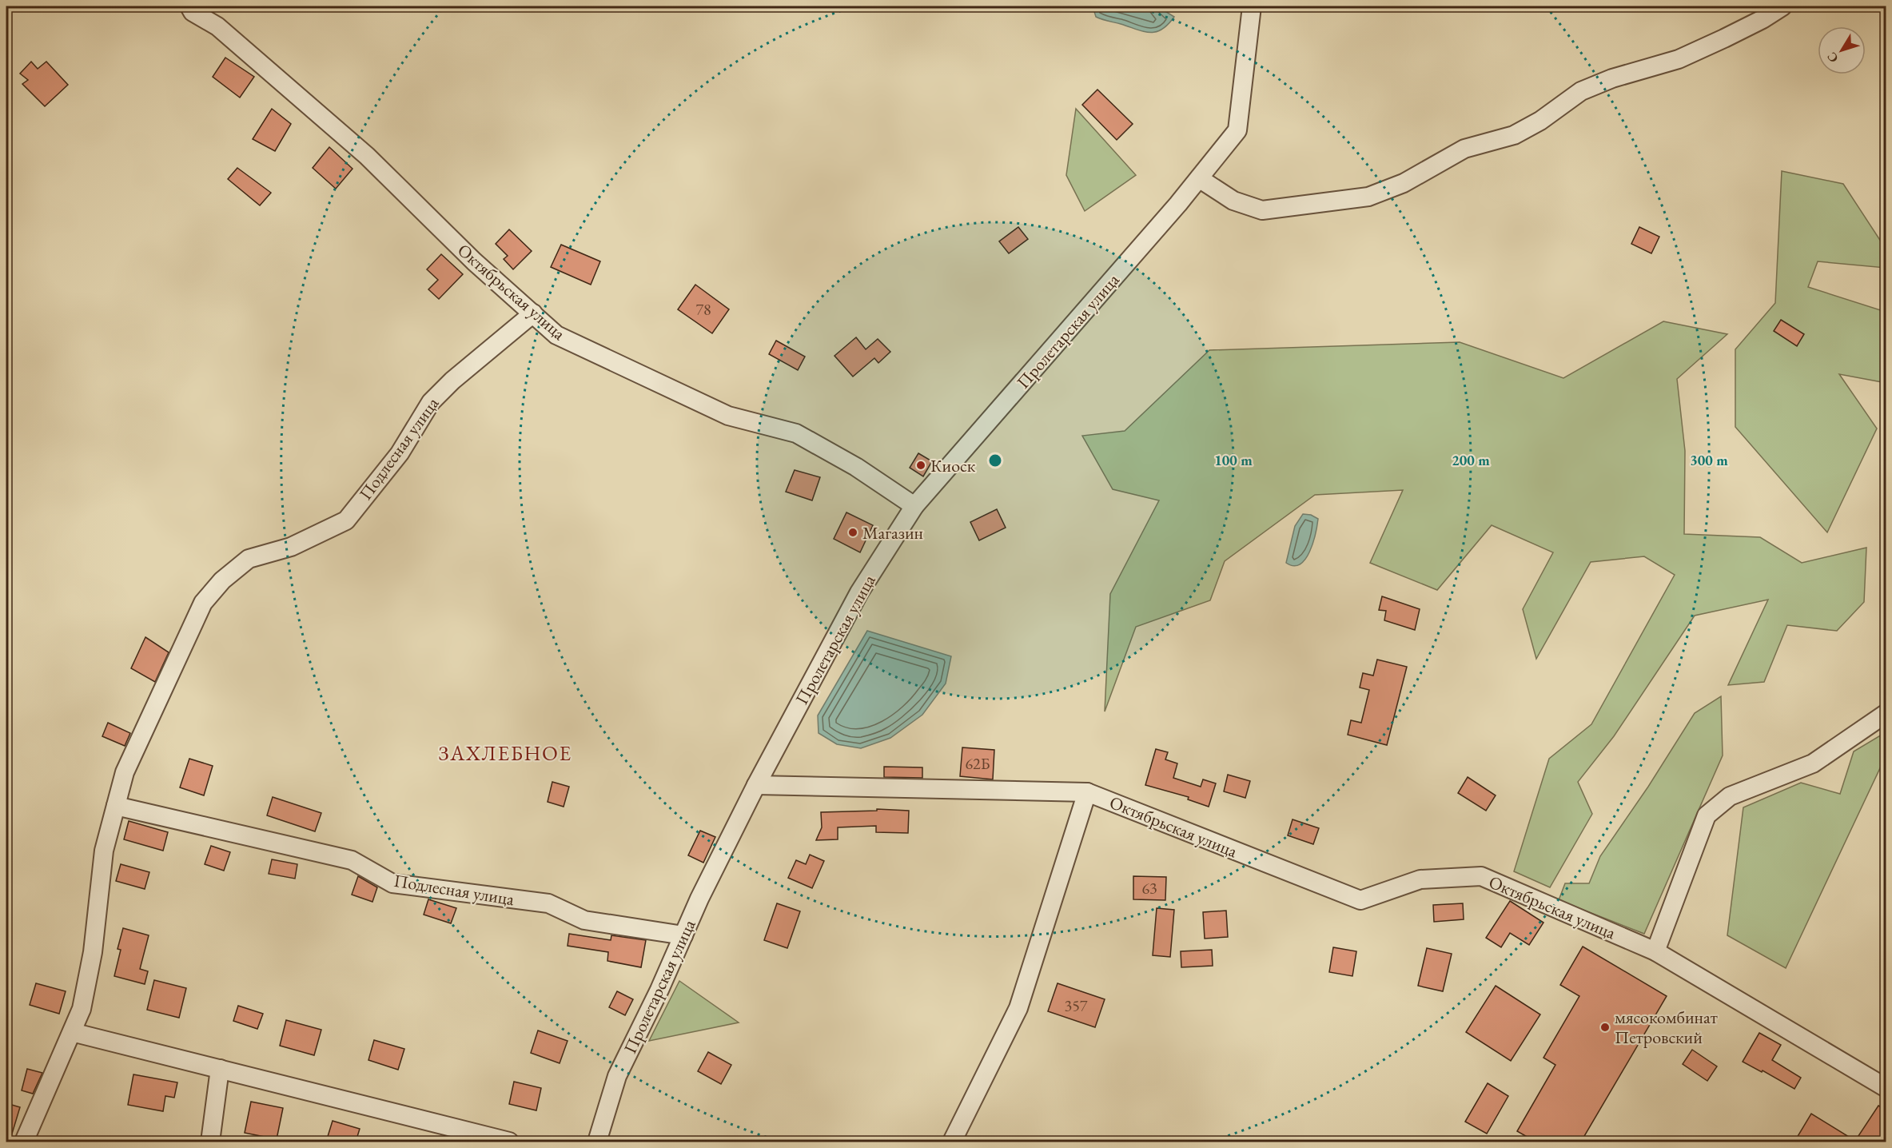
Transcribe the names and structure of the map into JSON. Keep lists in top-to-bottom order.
{
  "streets": {
    "street": ["Октябрьская улица", "Пролетарская улица", "Подлесная улица"]
  },
  "crossings": [
    ["Октябрьская улица", "Пролетарская улица"],
    ["Октябрьская улица", "Подлесная улица"],
    ["Пролетарская улица", "Подлесная улица"]
  ],
  "districts": ["ЗАХЛЕБНОЕ"],
  "places": ["Киоск", "Магазин", "мясокомбинат Петровский"],
  "house_numbers": [
    "78",
    "62Б",
    "63",
    "357"
  ],
  "north": "bottom left",
  "rings": ["100 m", "200 m", "300 m"]
}
